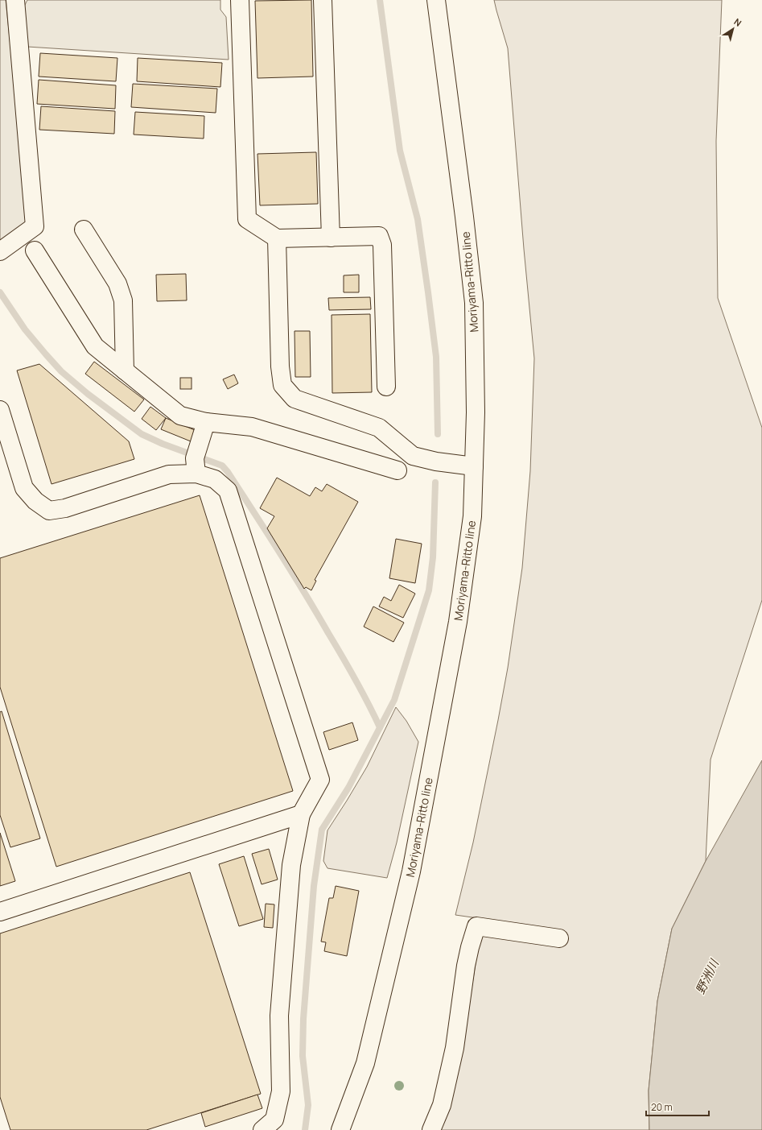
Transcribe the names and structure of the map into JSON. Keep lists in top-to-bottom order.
{
  "streets": {
    "main road": ["Moriyama-Ritto line"]
  },
  "water": ["野洲川"],
  "scale_bar": "20 m",
  "north": "top right"
}
